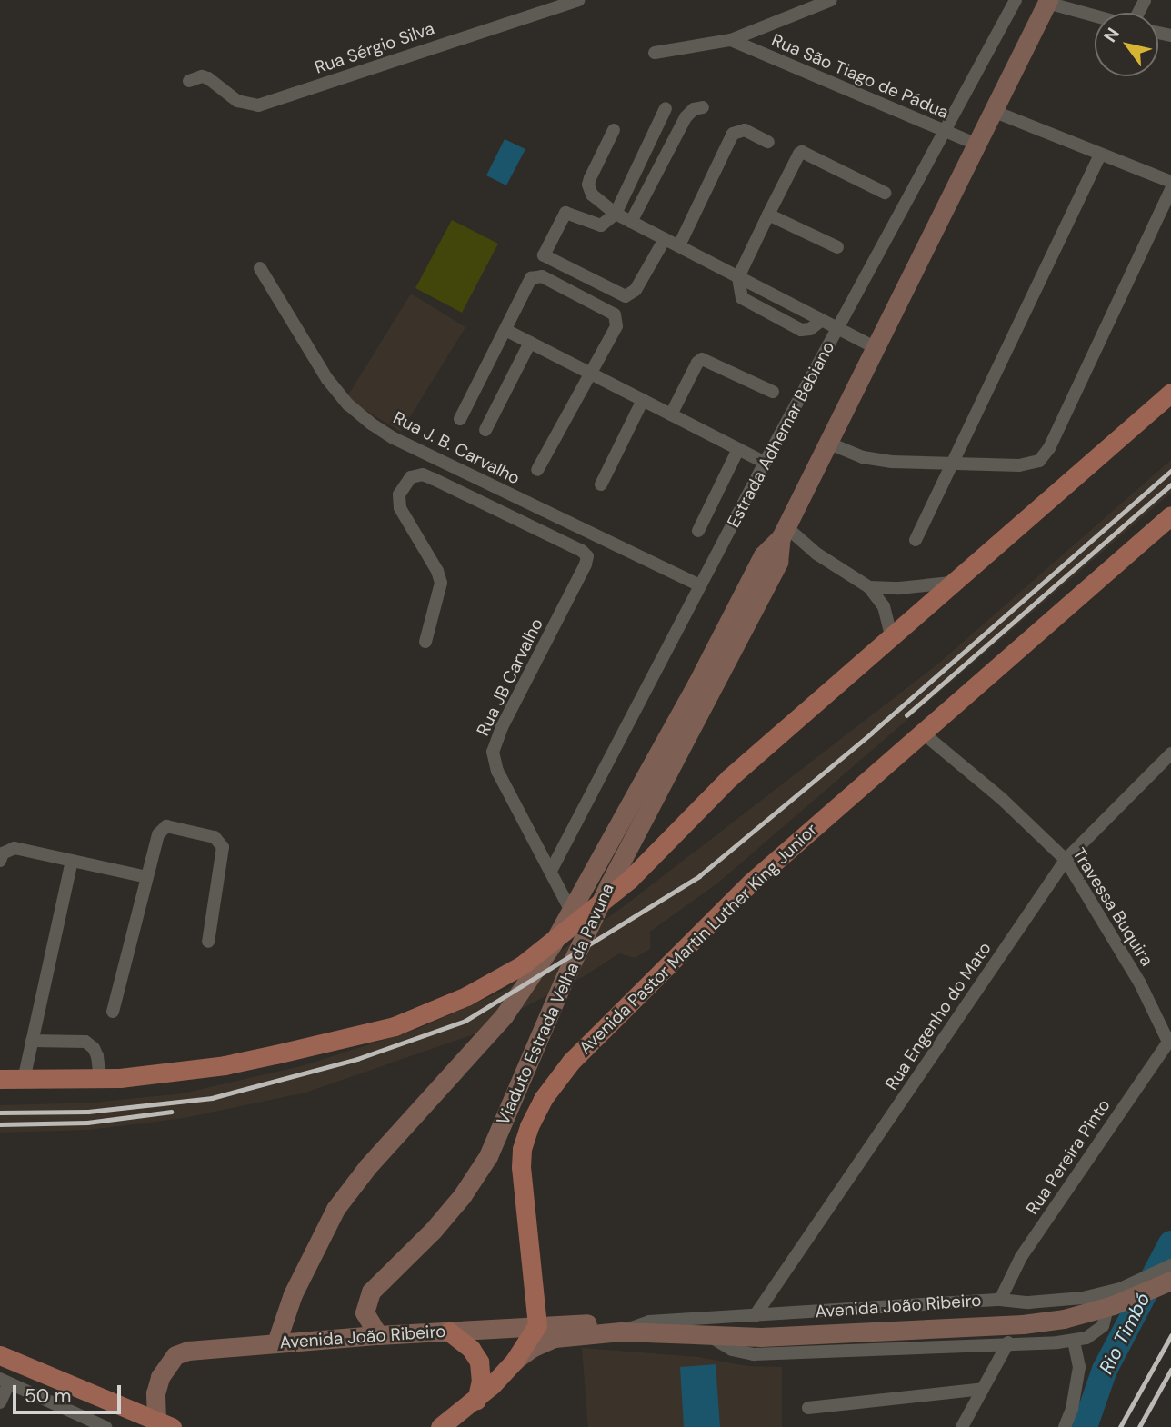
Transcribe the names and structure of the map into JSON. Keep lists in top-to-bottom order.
{
  "streets": {
    "main road": ["Avenida Pastor Martin Luther King Junior", "Viaduto Estrada Velha da Pavuna", "Avenida João Ribeiro"],
    "street": [
      "Rua Sérgio Silva",
      "Rua São Tiago de Pádua",
      "Estrada Adhemar Bebiano",
      "Rua J. B. Carvalho",
      "Rua JB Carvalho",
      "Travessa Buquira",
      "Rua Engenho do Mato",
      "Rua Pereira Pinto"
    ]
  },
  "crossings": [
    ["Rua São Tiago de Pádua", "Estrada Adhemar Bebiano"],
    ["Estrada Adhemar Bebiano", "Rua J. B. Carvalho"],
    ["Estrada Adhemar Bebiano", "Rua JB Carvalho"],
    ["Travessa Buquira", "Avenida Pastor Martin Luther King Junior"],
    ["Travessa Buquira", "Rua Engenho do Mato"],
    ["Travessa Buquira", "Rua Pereira Pinto"],
    ["Avenida Pastor Martin Luther King Junior", "Avenida João Ribeiro"],
    ["Viaduto Estrada Velha da Pavuna", "Avenida João Ribeiro"],
    ["Rua Engenho do Mato", "Avenida João Ribeiro"],
    ["Rua Pereira Pinto", "Avenida João Ribeiro"]
  ],
  "water": ["Rio Timbó"],
  "scale_bar": "50 m",
  "north": "top left"
}
